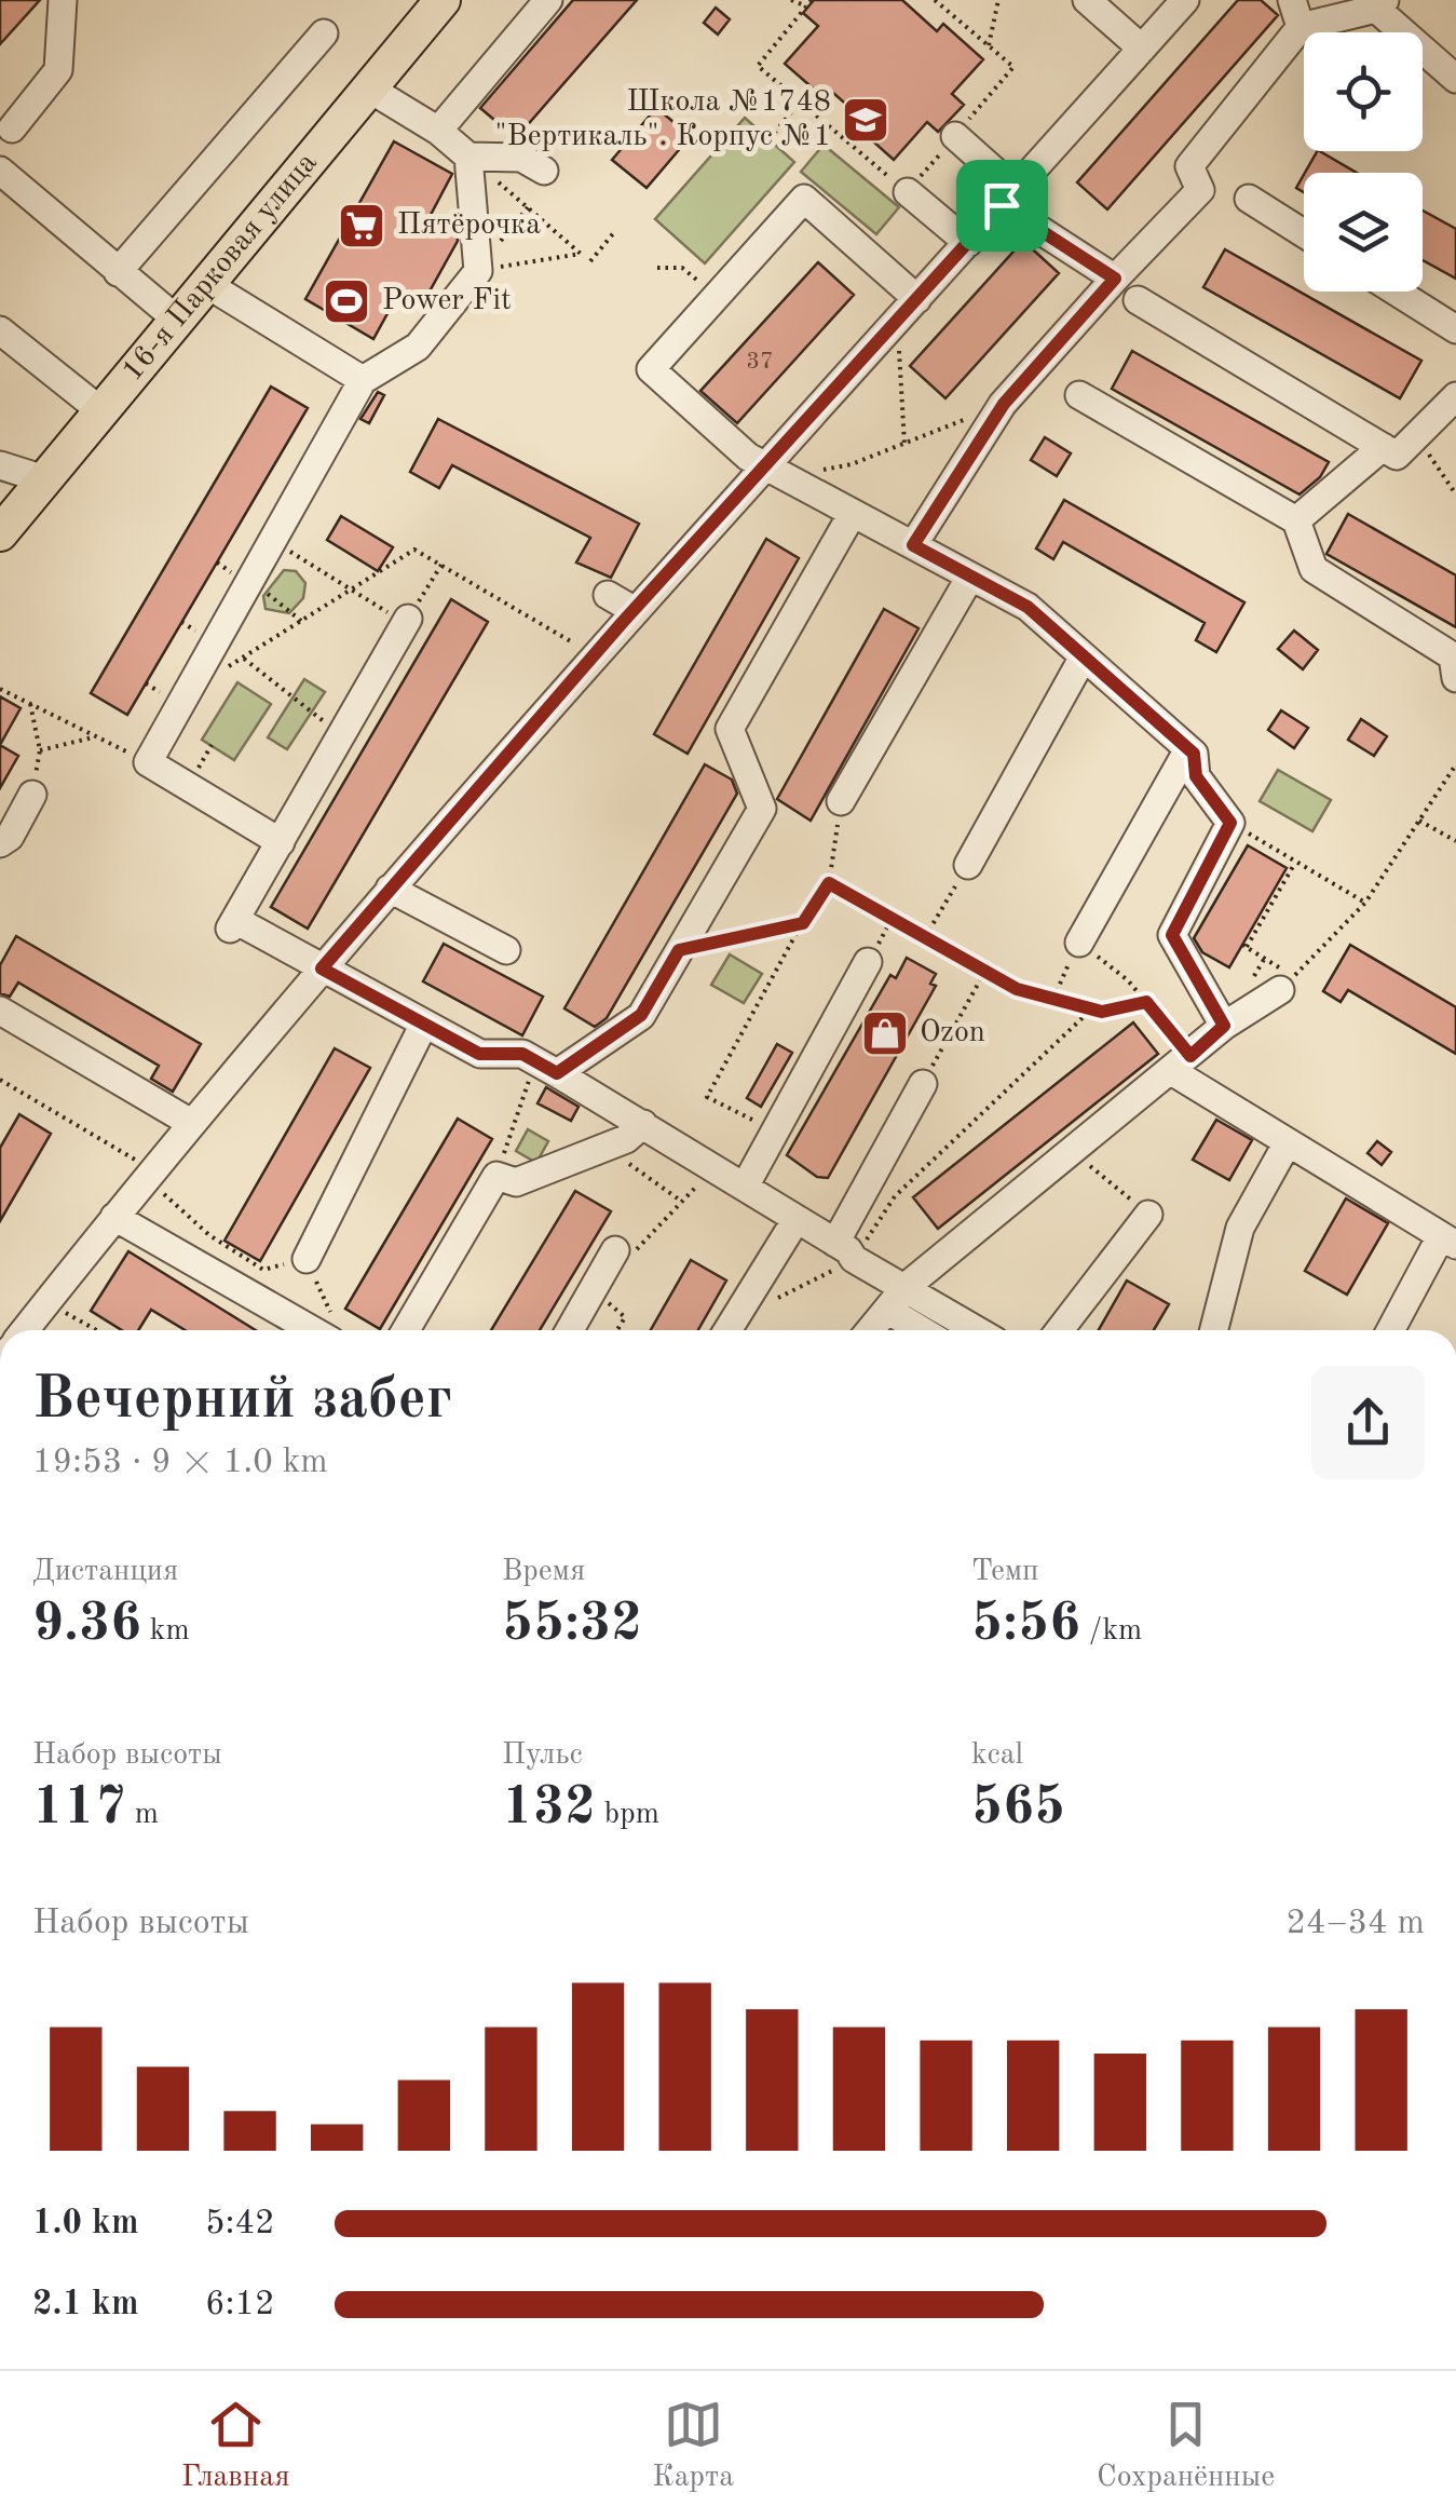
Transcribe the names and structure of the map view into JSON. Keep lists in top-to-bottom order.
{
  "streets": {
    "main road": ["16-я Парковая улица"]
  },
  "places": {
    "school or university": ["Школа №1748 \"Вертикаль\". Корпус №1"],
    "supermarket": ["Пятёрочка"],
    "sports": ["Power Fit"],
    "shop": ["Ozon"]
  },
  "house_numbers": ["37"],
  "page": {
    "heading": ["Вечерний забег", "19:53 · 9 × 1.0 km"],
    "stats": [
      ["Дистанция", "9.36 km"],
      ["Время", "55:32"],
      ["Темп", "5:56 /km"],
      ["Набор высоты", "117 m"],
      ["Пульс", "132 bpm"],
      ["kcal", "565"]
    ],
    "chart": ["Набор высоты", "24–34 m"],
    "list": [
      {
        "name": "1.0 km",
        "note": "5:42"
      },
      {
        "name": "2.1 km",
        "note": "6:12"
      }
    ],
    "tabs": ["Главная", "Карта", "Сохранённые"]
  }
}
